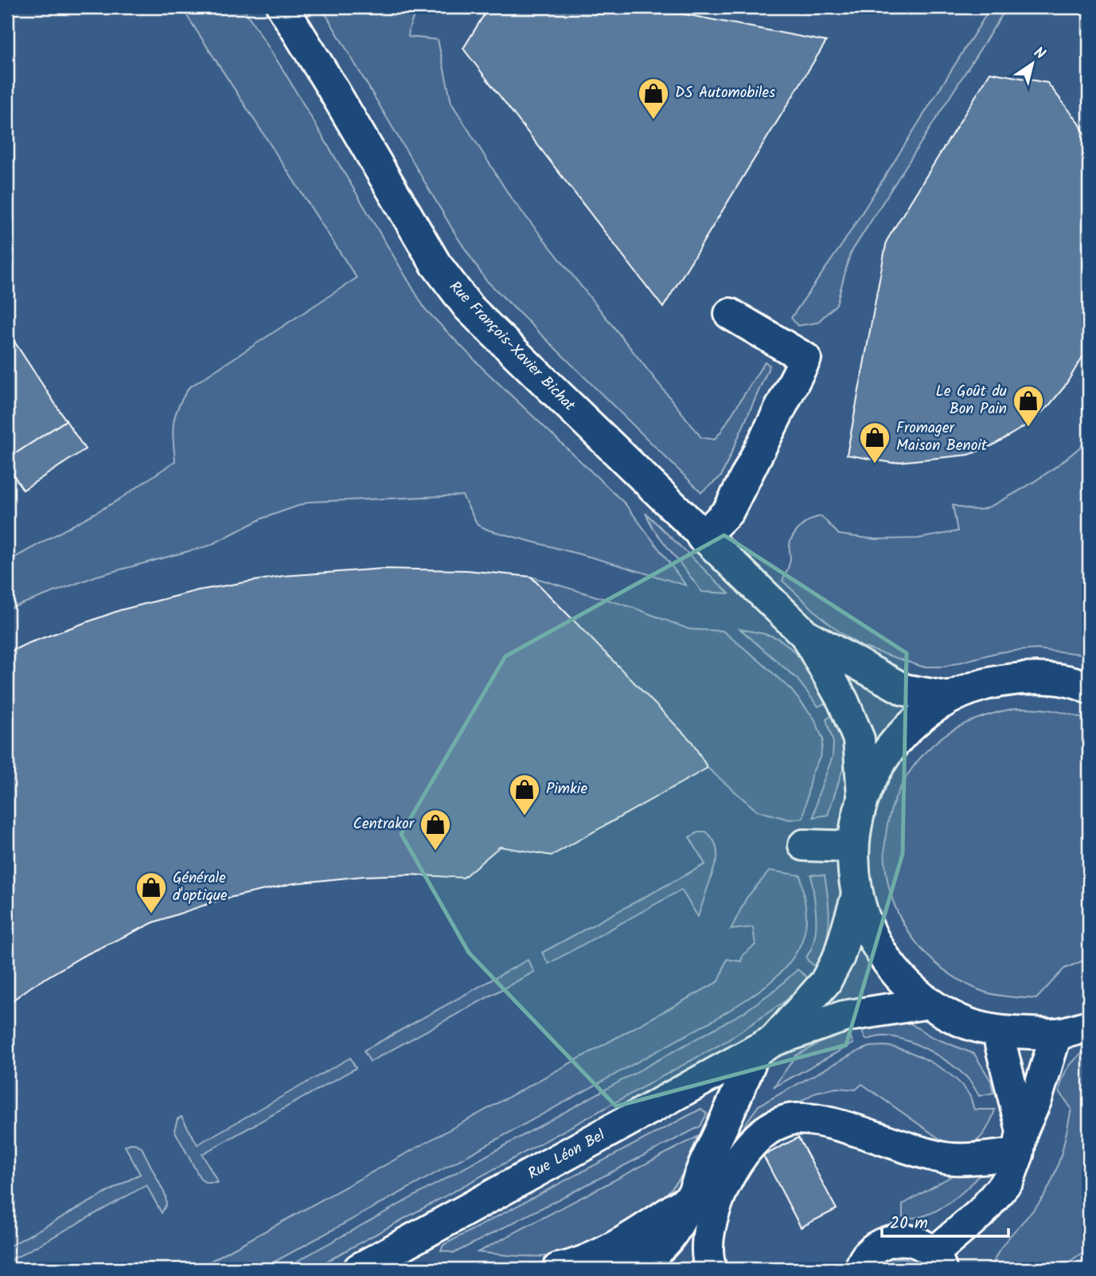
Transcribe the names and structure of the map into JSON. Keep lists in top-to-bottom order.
{
  "streets": {
    "street": ["Rue François-Xavier Bichat", "Rue Léon Bel"]
  },
  "places": {
    "shop": [
      "DS Automobiles",
      "Le Goût du Bon Pain",
      "Fromager Maison Benoit",
      "Pimkie",
      "Centrakor",
      "Générale d'optique"
    ]
  },
  "scale_bar": "20 m",
  "north": "top right"
}
